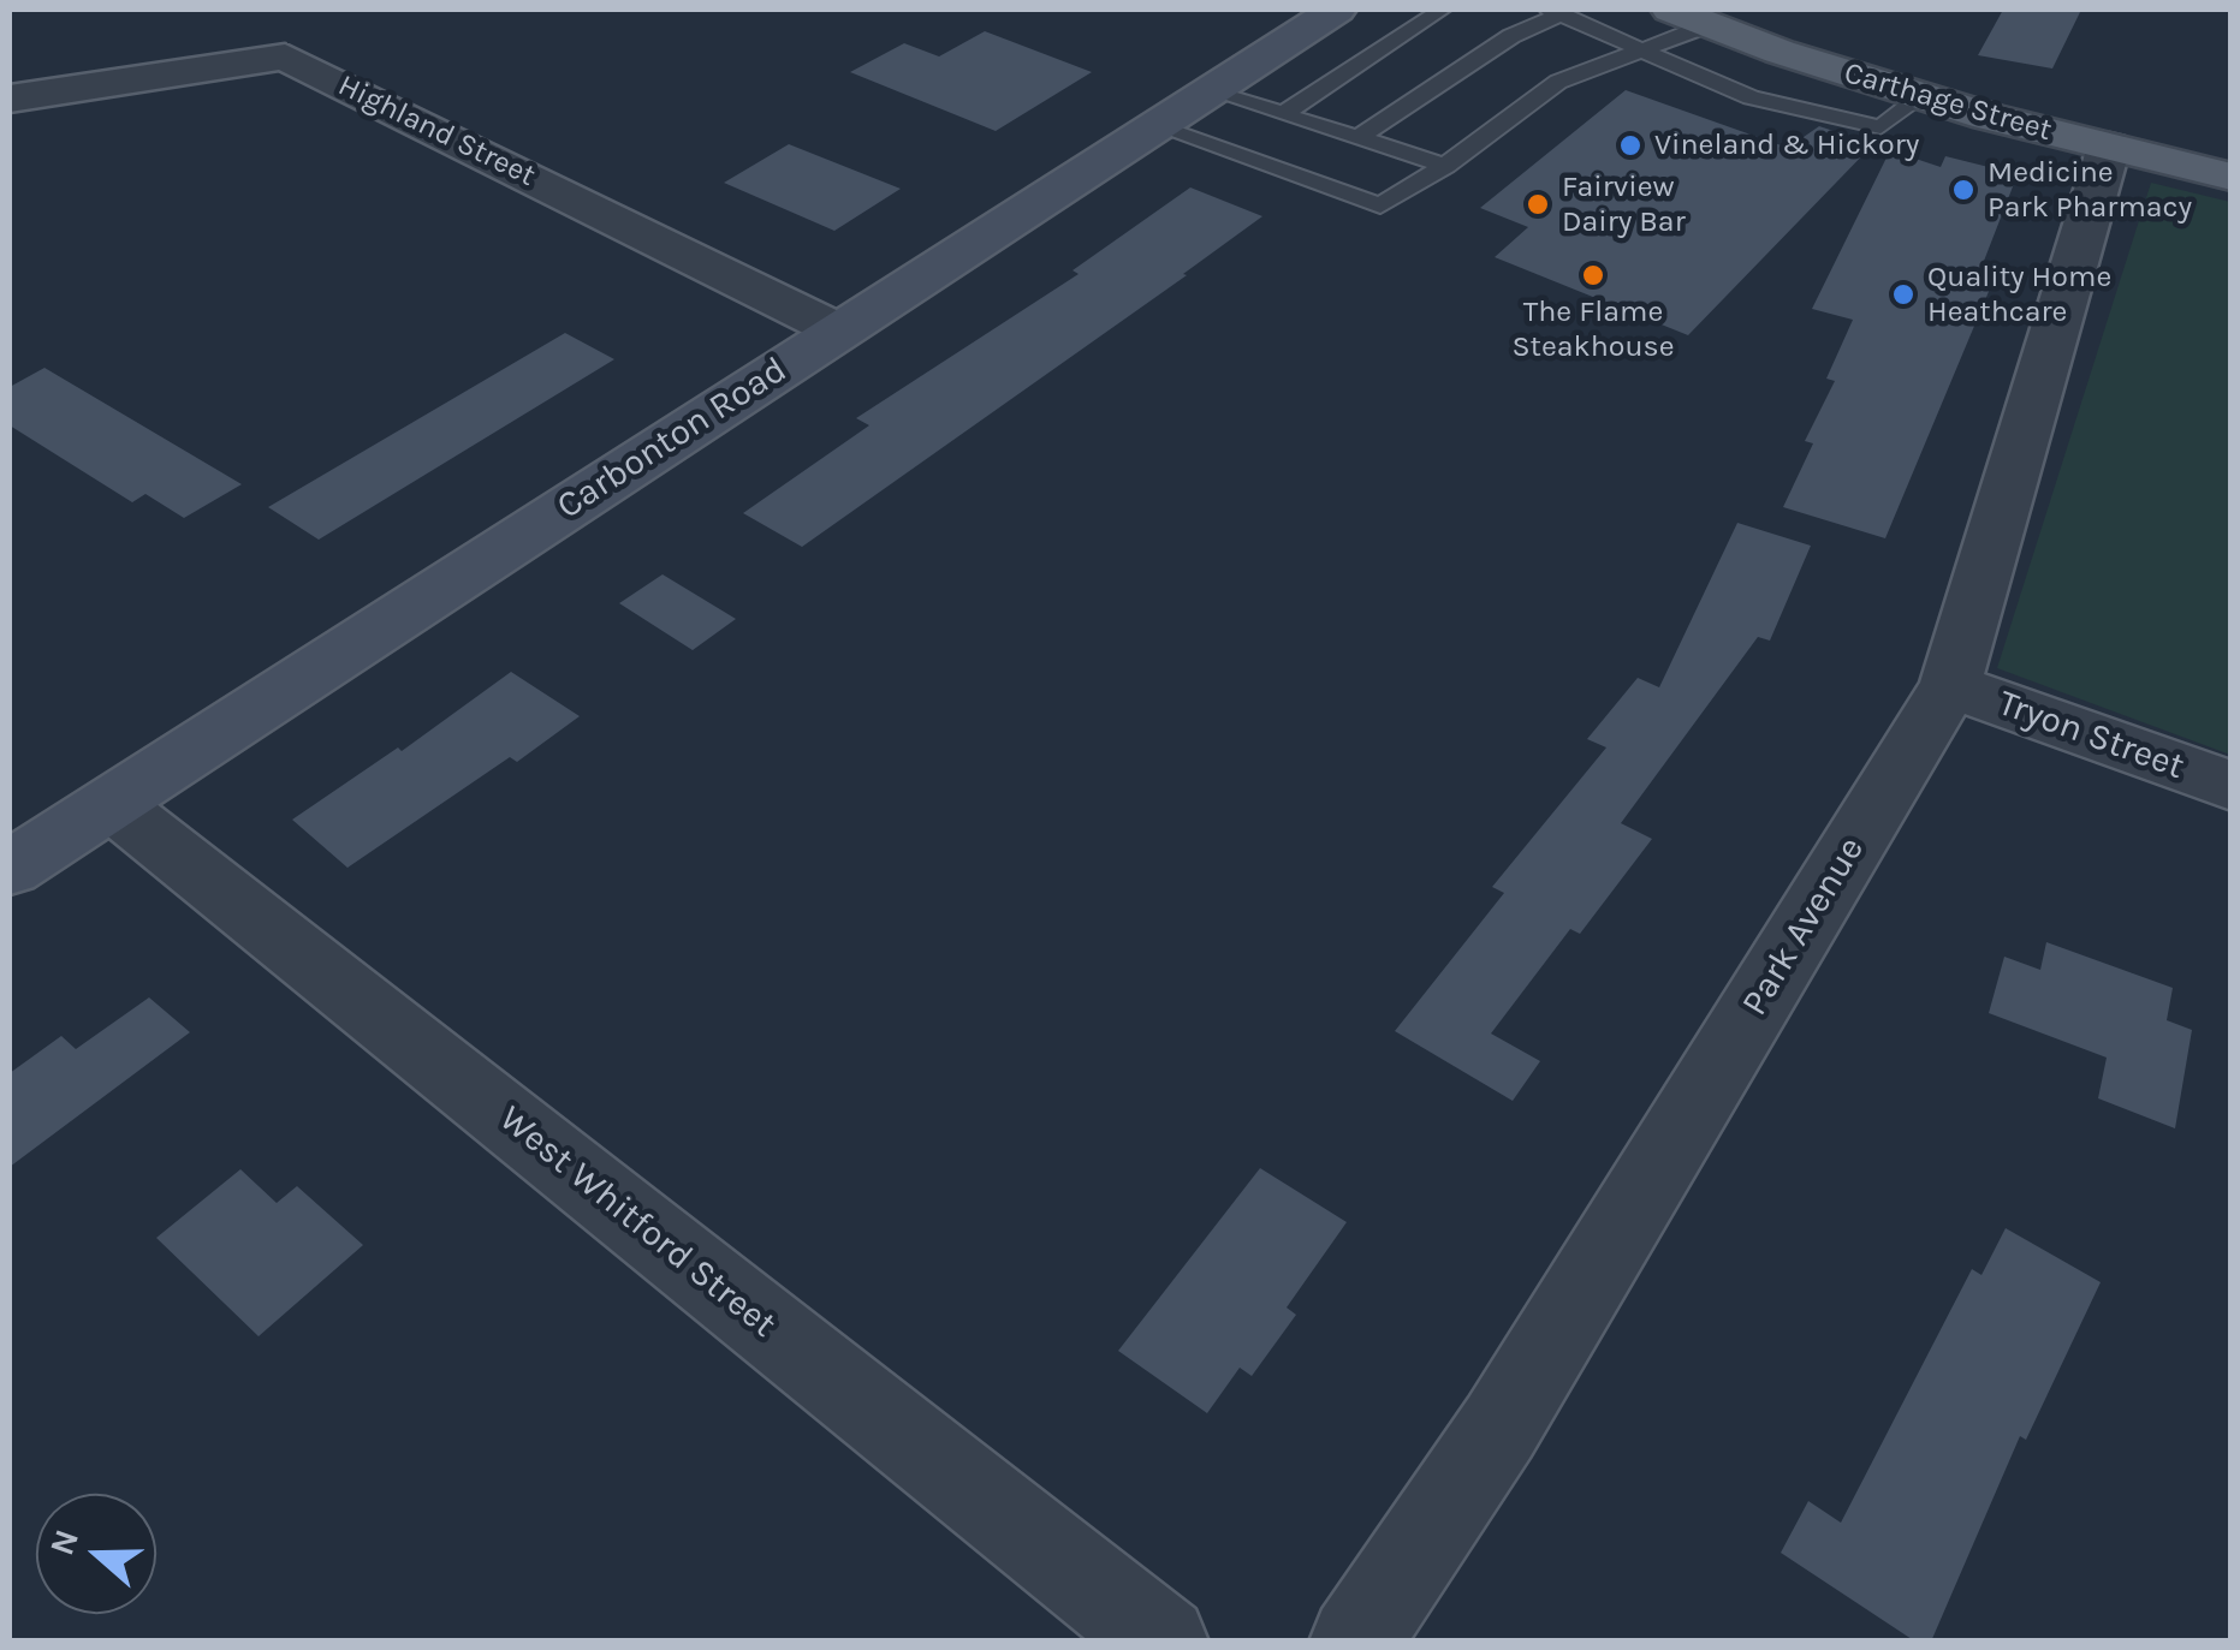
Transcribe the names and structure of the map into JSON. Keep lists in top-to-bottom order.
{
  "streets": {
    "main road": ["Carthage Street"],
    "street": [
      "Highland Street",
      "Carbonton Road",
      "Tryon Street",
      "Park Avenue",
      "West Whitford Street"
    ]
  },
  "crossings": [
    ["Carthage Street", "Park Avenue"],
    ["Highland Street", "Carbonton Road"],
    ["Carbonton Road", "West Whitford Street"],
    ["Tryon Street", "Park Avenue"]
  ],
  "places": [
    "Vineland & Hickory",
    "Medicine Park Pharmacy",
    "Fairview Dairy Bar",
    "The Flame Steakhouse",
    "Quality Home Heathcare"
  ],
  "north": "left"
}
